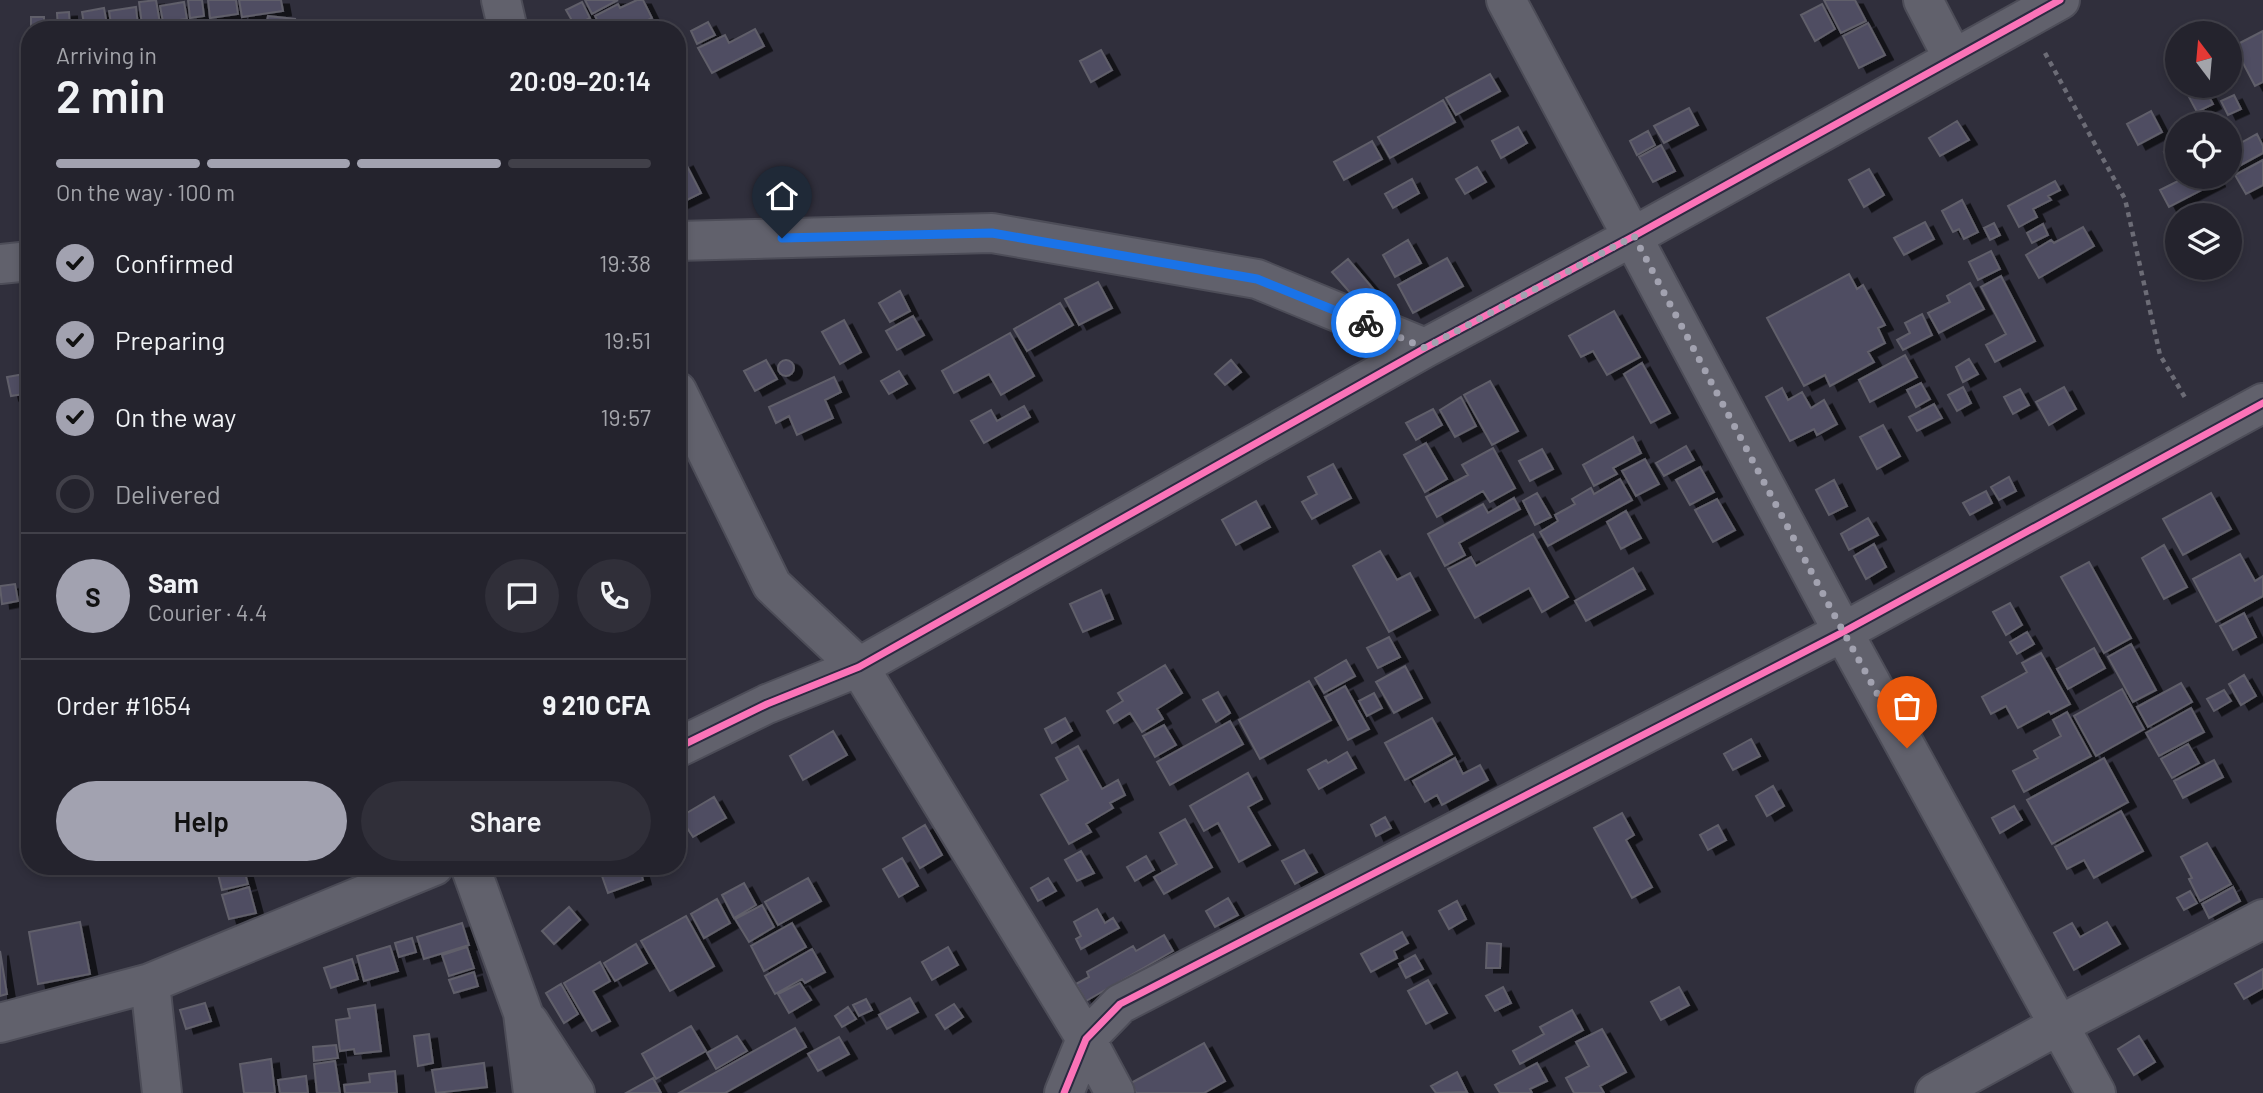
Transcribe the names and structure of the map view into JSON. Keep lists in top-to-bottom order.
{
  "north": "top",
  "page": {
    "heading": ["2 min", "Arriving in", "20:09–20:14"],
    "panel": [
      "Sam",
      "Courier · 4.4",
      "Order #1654",
      "9 210 CFA"
    ],
    "bar": "On the way · 100 m",
    "list": [
      ["Confirmed", "19:38"],
      ["Preparing", "19:51"],
      ["On the way", "19:57"],
      "Delivered"
    ],
    "round": "S",
    "buttons": ["Help", "Share"]
  }
}
